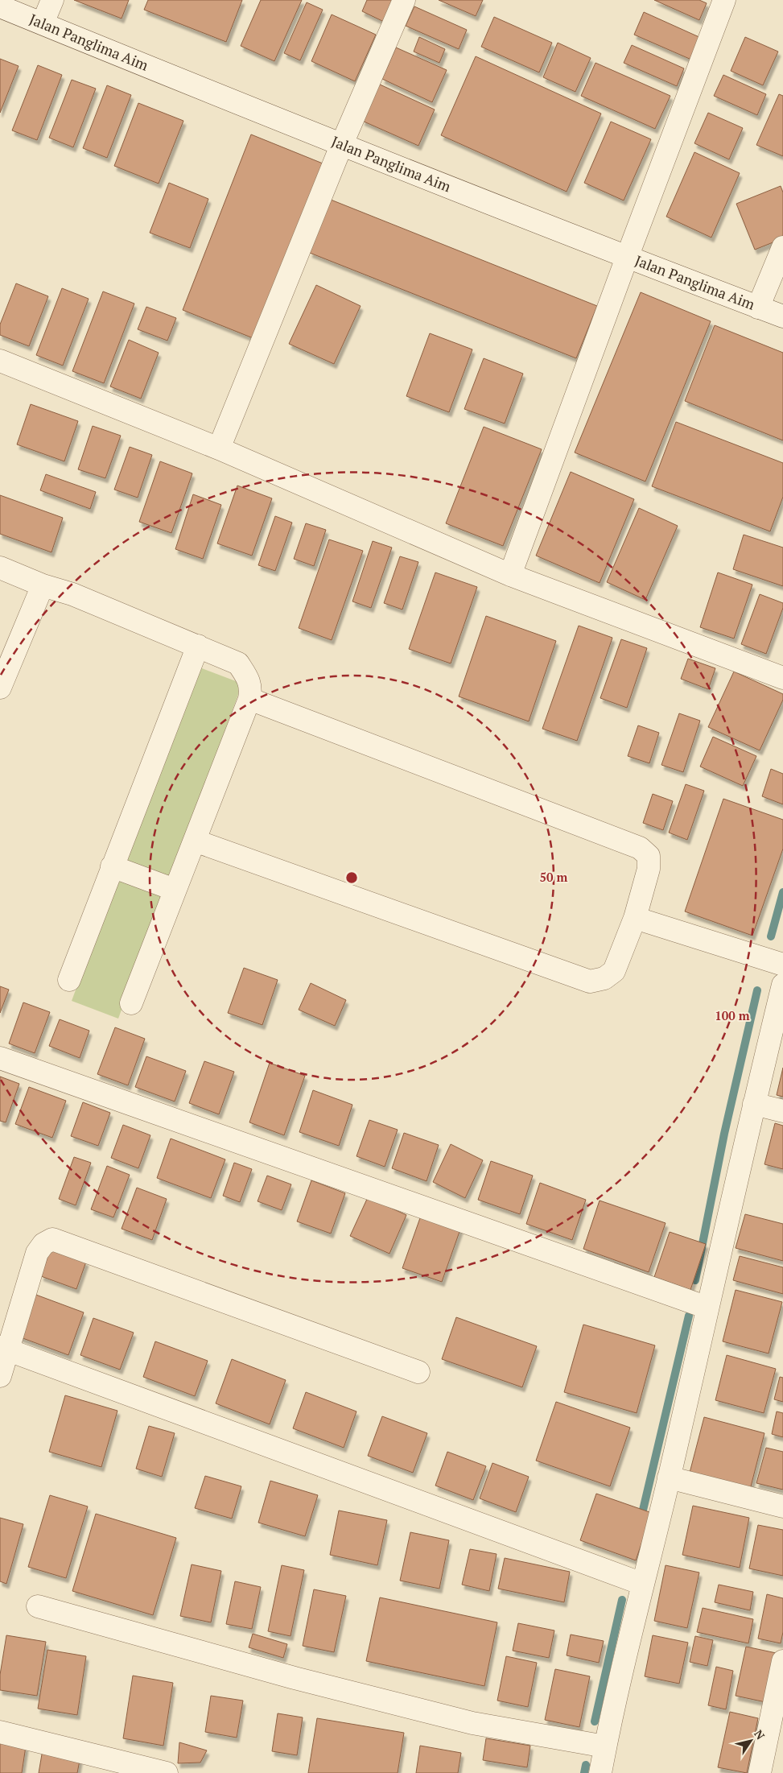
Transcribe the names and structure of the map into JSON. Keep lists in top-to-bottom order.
{
  "streets": {
    "street": ["Jalan Panglima Aim"]
  },
  "north": "top right",
  "rings": ["50 m", "100 m"]
}
